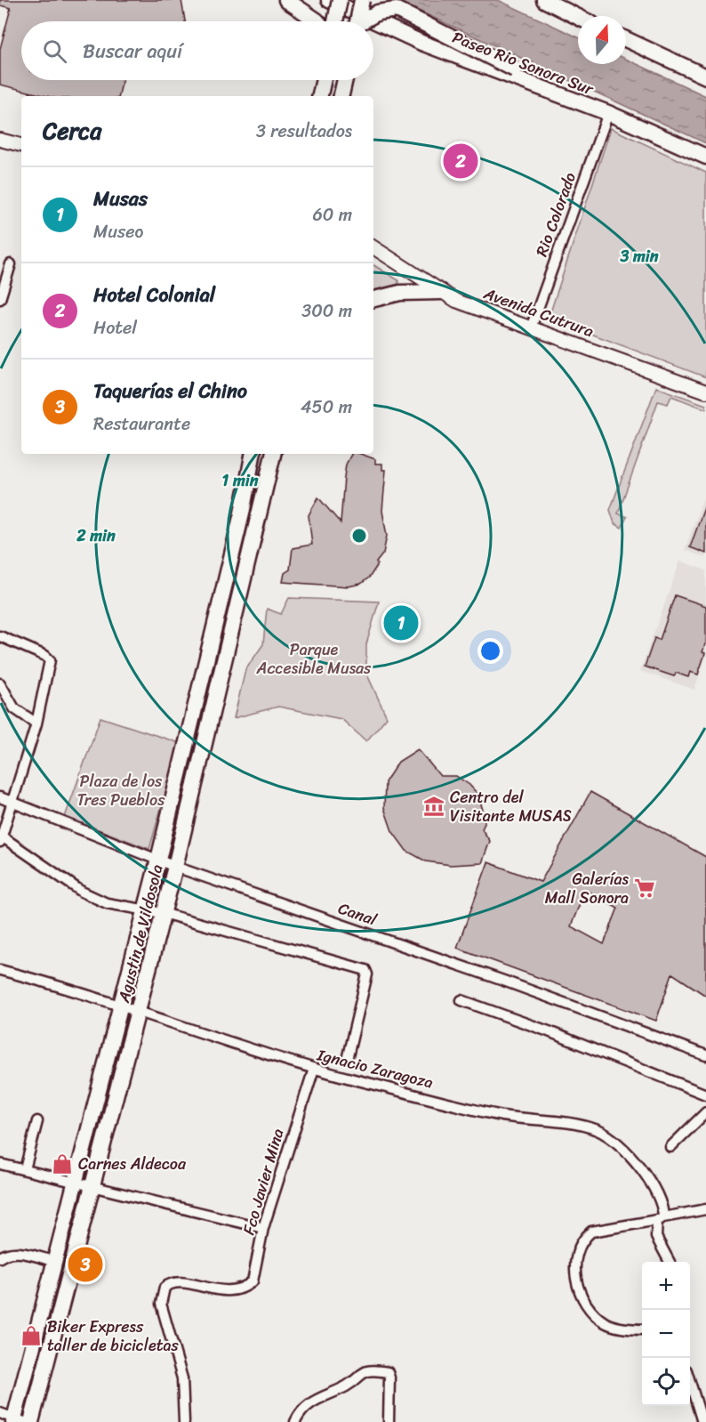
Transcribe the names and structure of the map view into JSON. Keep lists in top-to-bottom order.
{
  "streets": {
    "main road": ["Paseo Rio Sonora Sur", "Agustin de Vildosola"],
    "street": [
      "Rio Colorado",
      "Avenida Cutrura",
      "Canal",
      "Ignacio Zaragoza",
      "Fco Javier Mina"
    ]
  },
  "crossings": [
    ["Paseo Rio Sonora Sur", "Rio Colorado"],
    ["Rio Colorado", "Avenida Cutrura"],
    ["Canal", "Agustin de Vildosola"],
    ["Agustin de Vildosola", "Ignacio Zaragoza"],
    ["Ignacio Zaragoza", "Fco Javier Mina"]
  ],
  "parks": ["Parque Accesible Musas", "Plaza de los Tres Pueblos"],
  "places": {
    "museum": ["Centro del Visitante MUSAS"],
    "supermarket": ["Galerías Mall Sonora"],
    "shop": ["Carnes Aldecoa", "Biker Express taller de bicicletas"]
  },
  "north": "top",
  "page": {
    "search": "Buscar aquí",
    "heading": ["Cerca", "3 resultados"],
    "pins": ["2", "1", "3"],
    "list": [
      {
        "mark": "1",
        "name": "Musas",
        "note": "Museo",
        "value": "60 m"
      },
      {
        "mark": "2",
        "name": "Hotel Colonial",
        "note": "Hotel",
        "value": "300 m"
      },
      {
        "mark": "3",
        "name": "Taquerías el Chino",
        "note": "Restaurante",
        "value": "450 m"
      }
    ],
    "map_buttons": ["+", "−"]
  },
  "rings": ["3 min", "1 min", "2 min"]
}
